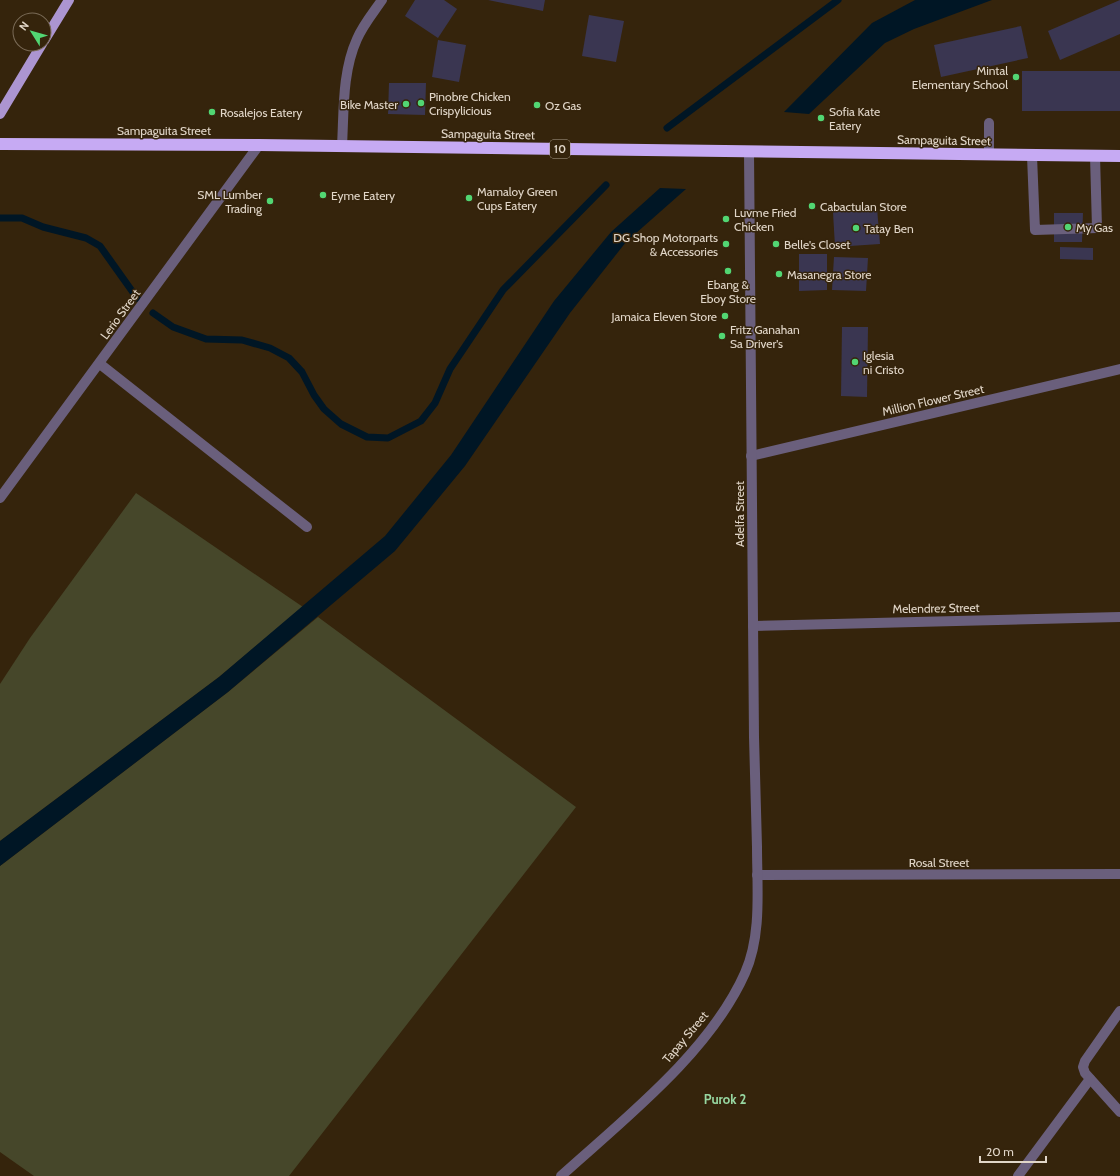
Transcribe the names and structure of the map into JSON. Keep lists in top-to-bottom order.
{
  "streets": {
    "highway": ["Sampaguita Street", "10"],
    "street": [
      "Lerio Street",
      "Million Flower Street",
      "Adelfa Street",
      "Melendrez Street",
      "Rosal Street",
      "Tapay Street"
    ]
  },
  "crossings": [
    ["Sampaguita Street", "Lerio Street"],
    ["Sampaguita Street", "Adelfa Street"],
    ["Million Flower Street", "Adelfa Street"],
    ["Adelfa Street", "Melendrez Street"],
    ["Adelfa Street", "Rosal Street"],
    ["Adelfa Street", "Tapay Street"],
    ["Rosal Street", "Tapay Street"]
  ],
  "districts": ["Purok 2"],
  "places": [
    "Mintal Elementary School",
    "Pinobre Chicken Crispylicious",
    "Bike Master",
    "Oz Gas",
    "Rosalejos Eatery",
    "Sofia Kate Eatery",
    "Eyme Eatery",
    "Mamaloy Green Cups Eatery",
    "SML Lumber Trading",
    "Cabactulan Store",
    "Luvme Fried Chicken",
    "My Gas",
    "Tatay Ben",
    "DG Shop Motorparts & Accessories",
    "Belle's Closet",
    "Ebang & Eboy Store",
    "Masanegra Store",
    "Jamaica Eleven Store",
    "Fritz Ganahan Sa Driver's",
    "Iglesia ni Cristo"
  ],
  "scale_bar": "20 m",
  "north": "top left"
}
